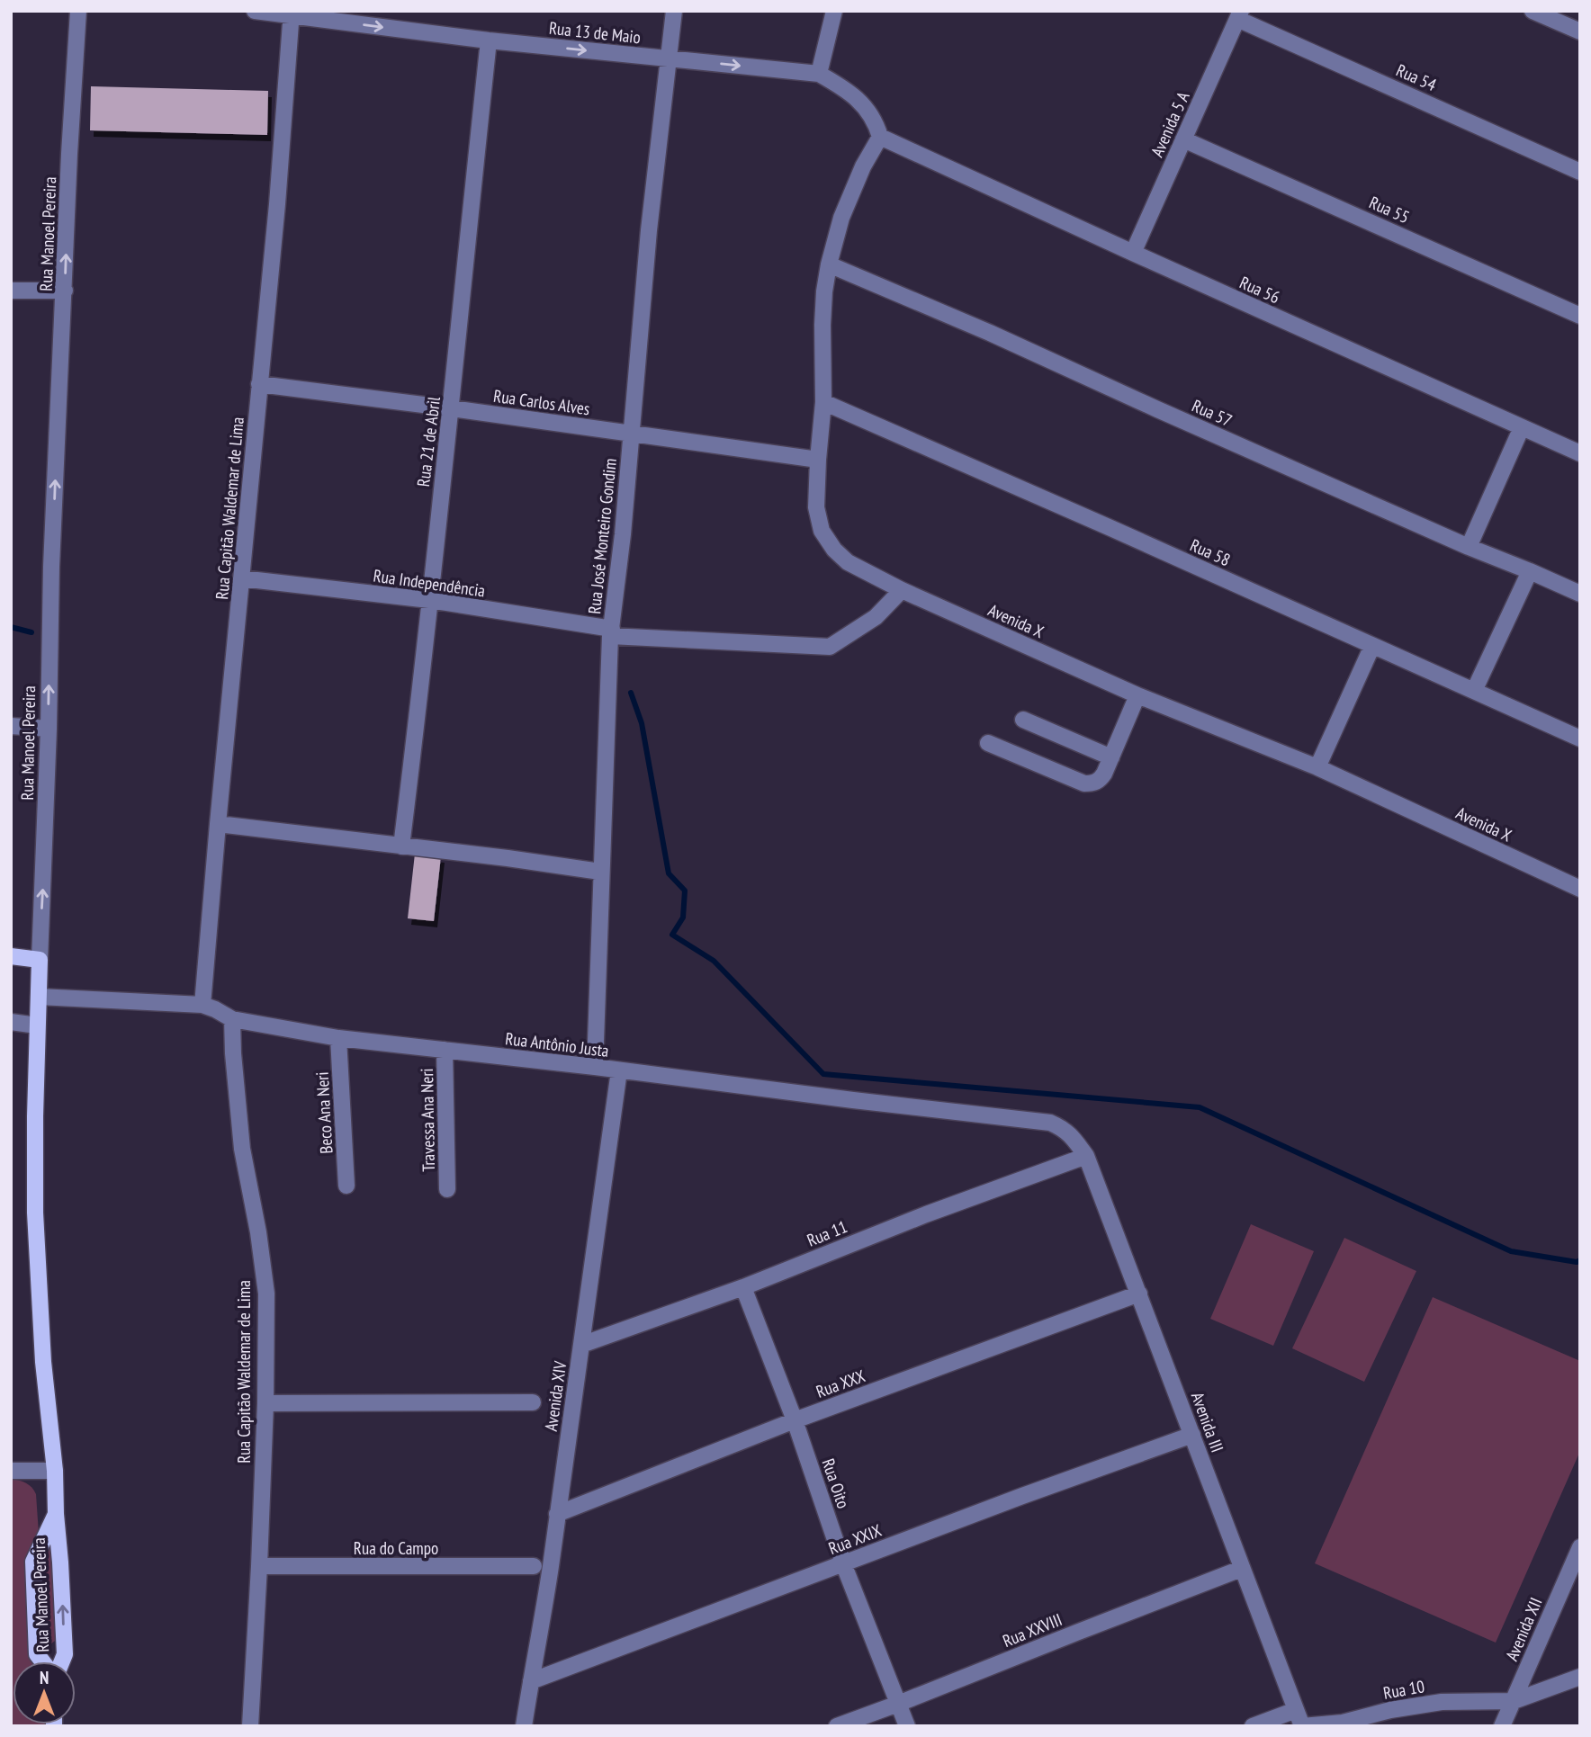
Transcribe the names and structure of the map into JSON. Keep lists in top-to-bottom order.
{
  "streets": {
    "main road": ["Rua Manoel Pereira"],
    "street": [
      "Rua 13 de Maio",
      "Rua 54",
      "Avenida 5 A",
      "Rua 55",
      "Rua 56",
      "Rua Carlos Alves",
      "Rua 57",
      "Rua 21 de Abril",
      "Rua Capitão Waldemar de Lima",
      "Rua José Monteiro Gondim",
      "Rua 58",
      "Rua Independência",
      "Avenida X",
      "Rua Antônio Justa",
      "Beco Ana Neri",
      "Travessa Ana Neri",
      "Rua 11",
      "Rua XXX",
      "Avenida XIV",
      "Avenida III",
      "Rua Oito",
      "Rua XXIX",
      "Rua do Campo",
      "Avenida XII",
      "Rua XXVIII",
      "Rua 10"
    ]
  },
  "crossings": [
    ["Rua 13 de Maio", "Rua 21 de Abril"],
    ["Rua 13 de Maio", "Rua Capitão Waldemar de Lima"],
    ["Rua 13 de Maio", "Rua José Monteiro Gondim"],
    ["Rua 54", "Avenida 5 A"],
    ["Avenida 5 A", "Rua 55"],
    ["Avenida 5 A", "Rua 56"],
    ["Rua Manoel Pereira", "Rua Antônio Justa"],
    ["Rua 56", "Avenida X"],
    ["Rua Carlos Alves", "Rua 21 de Abril"],
    ["Rua Carlos Alves", "Rua Capitão Waldemar de Lima"],
    ["Rua Carlos Alves", "Rua José Monteiro Gondim"],
    ["Rua Carlos Alves", "Avenida X"],
    ["Rua 57", "Avenida X"],
    ["Rua 21 de Abril", "Rua Independência"],
    ["Rua Capitão Waldemar de Lima", "Rua Independência"],
    ["Rua Capitão Waldemar de Lima", "Rua Antônio Justa"],
    ["Rua Capitão Waldemar de Lima", "Rua do Campo"],
    ["Rua José Monteiro Gondim", "Rua Independência"],
    ["Rua José Monteiro Gondim", "Rua Antônio Justa"],
    ["Rua 58", "Avenida X"],
    ["Rua Independência", "Avenida X"],
    ["Rua Antônio Justa", "Beco Ana Neri"],
    ["Rua Antônio Justa", "Travessa Ana Neri"],
    ["Rua Antônio Justa", "Avenida XIV"],
    ["Rua Antônio Justa", "Avenida III"],
    ["Rua 11", "Avenida XIV"],
    ["Rua 11", "Avenida III"],
    ["Rua 11", "Rua Oito"],
    ["Rua XXX", "Avenida XIV"],
    ["Rua XXX", "Avenida III"],
    ["Rua XXX", "Rua Oito"],
    ["Avenida XIV", "Rua XXIX"],
    ["Avenida III", "Rua XXIX"],
    ["Avenida III", "Rua XXVIII"],
    ["Avenida III", "Rua 10"],
    ["Rua Oito", "Rua XXIX"],
    ["Rua Oito", "Rua XXVIII"],
    ["Avenida XII", "Rua 10"]
  ],
  "one_way": ["Rua 13 de Maio", "Rua Manoel Pereira"],
  "north": "top"
}
